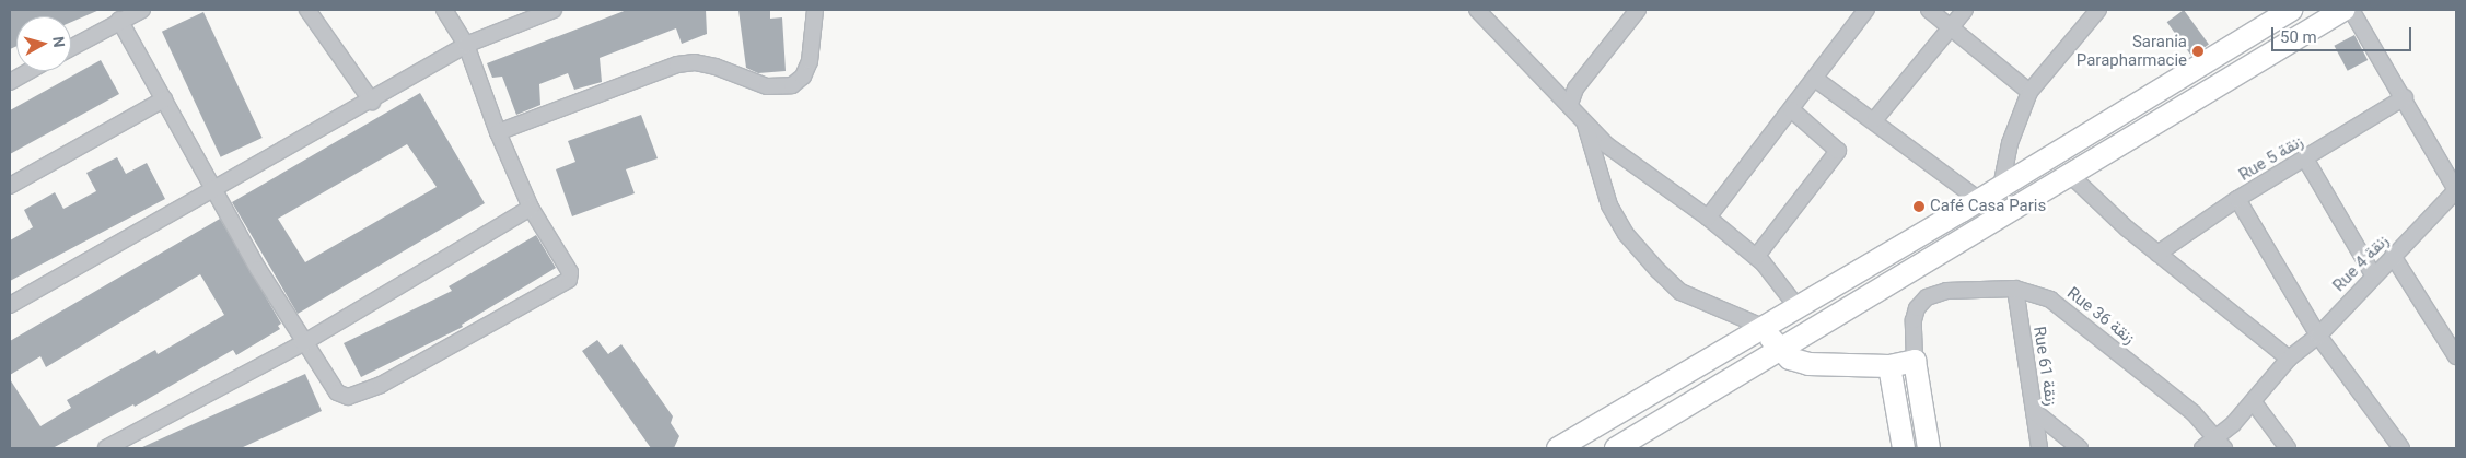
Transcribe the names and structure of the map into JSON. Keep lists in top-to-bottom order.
{
  "streets": {
    "street": [
      "Rue 5 زنقة",
      "Rue 4 زنقة",
      "Rue 36 زنقة",
      "Rue 61 زنقة"
    ]
  },
  "crossings": [
    ["Rue 4 زنقة", "Rue 36 زنقة"],
    ["Rue 36 زنقة", "Rue 61 زنقة"]
  ],
  "places": ["Sarania Parapharmacie", "Café Casa Paris"],
  "scale_bar": "50 m",
  "north": "right"
}
